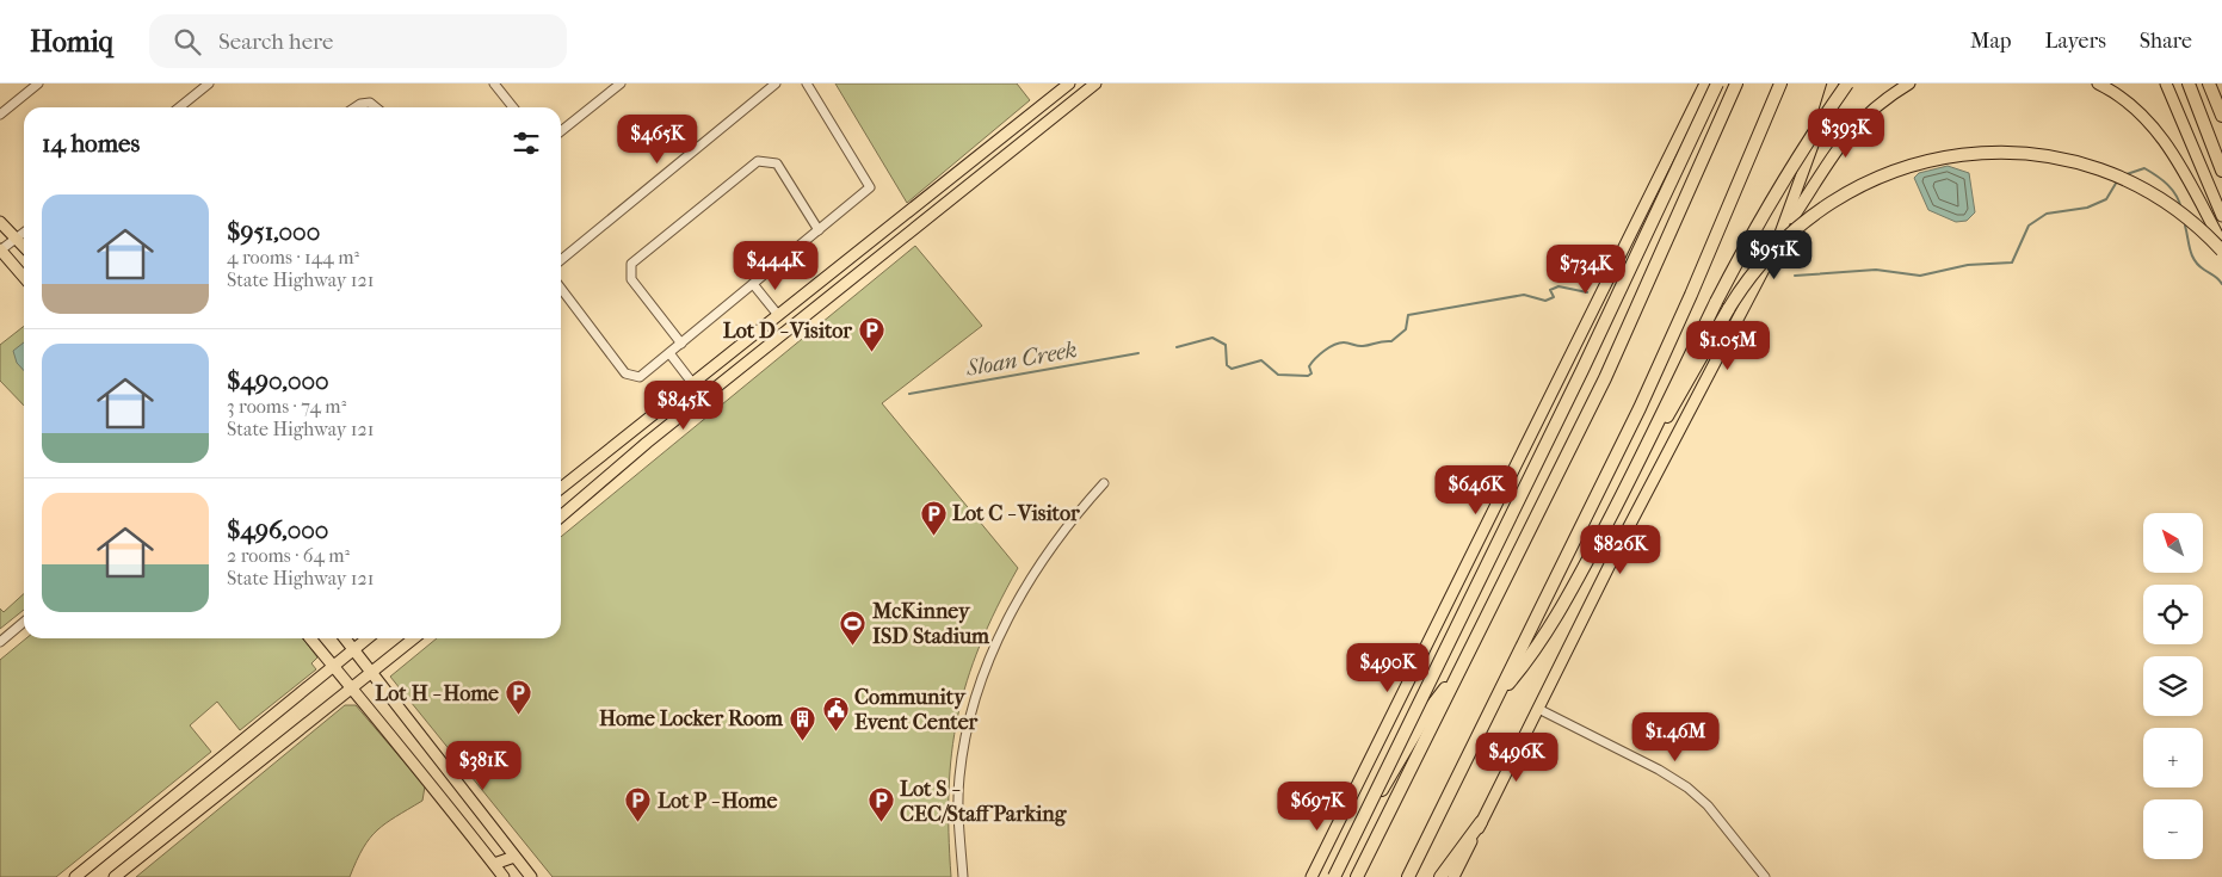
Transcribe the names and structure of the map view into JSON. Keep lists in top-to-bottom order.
{
  "water": ["Sloan Creek"],
  "places": {
    "parking": [
      "Lot D - Visitor",
      "Lot C - Visitor",
      "Lot H - Home",
      "Lot P - Home",
      "Lot S - CEC/Staff Parking"
    ],
    "sports": ["McKinney ISD Stadium"],
    "public building": ["Community Event Center"],
    "building": ["Home Locker Room"]
  },
  "north": "top left",
  "page": {
    "header": "Homiq",
    "search": "Search here",
    "nav": ["Map", "Layers", "Share"],
    "heading": "14 homes",
    "price": [
      "$393K",
      "$465K",
      "$951K",
      "$444K",
      "$734K",
      "$1.05M",
      "$845K",
      "$646K",
      "$826K",
      "$490K",
      "$1.46M",
      "$496K",
      "$381K",
      "$697K"
    ],
    "list": [
      {
        "name": "$951,000",
        "note": "4 rooms · 144 m² · State Highway 121"
      },
      {
        "name": "$490,000",
        "note": "3 rooms · 74 m² · State Highway 121"
      },
      {
        "name": "$496,000",
        "note": "2 rooms · 64 m² · State Highway 121"
      }
    ],
    "map_buttons": ["+", "−"]
  }
}
